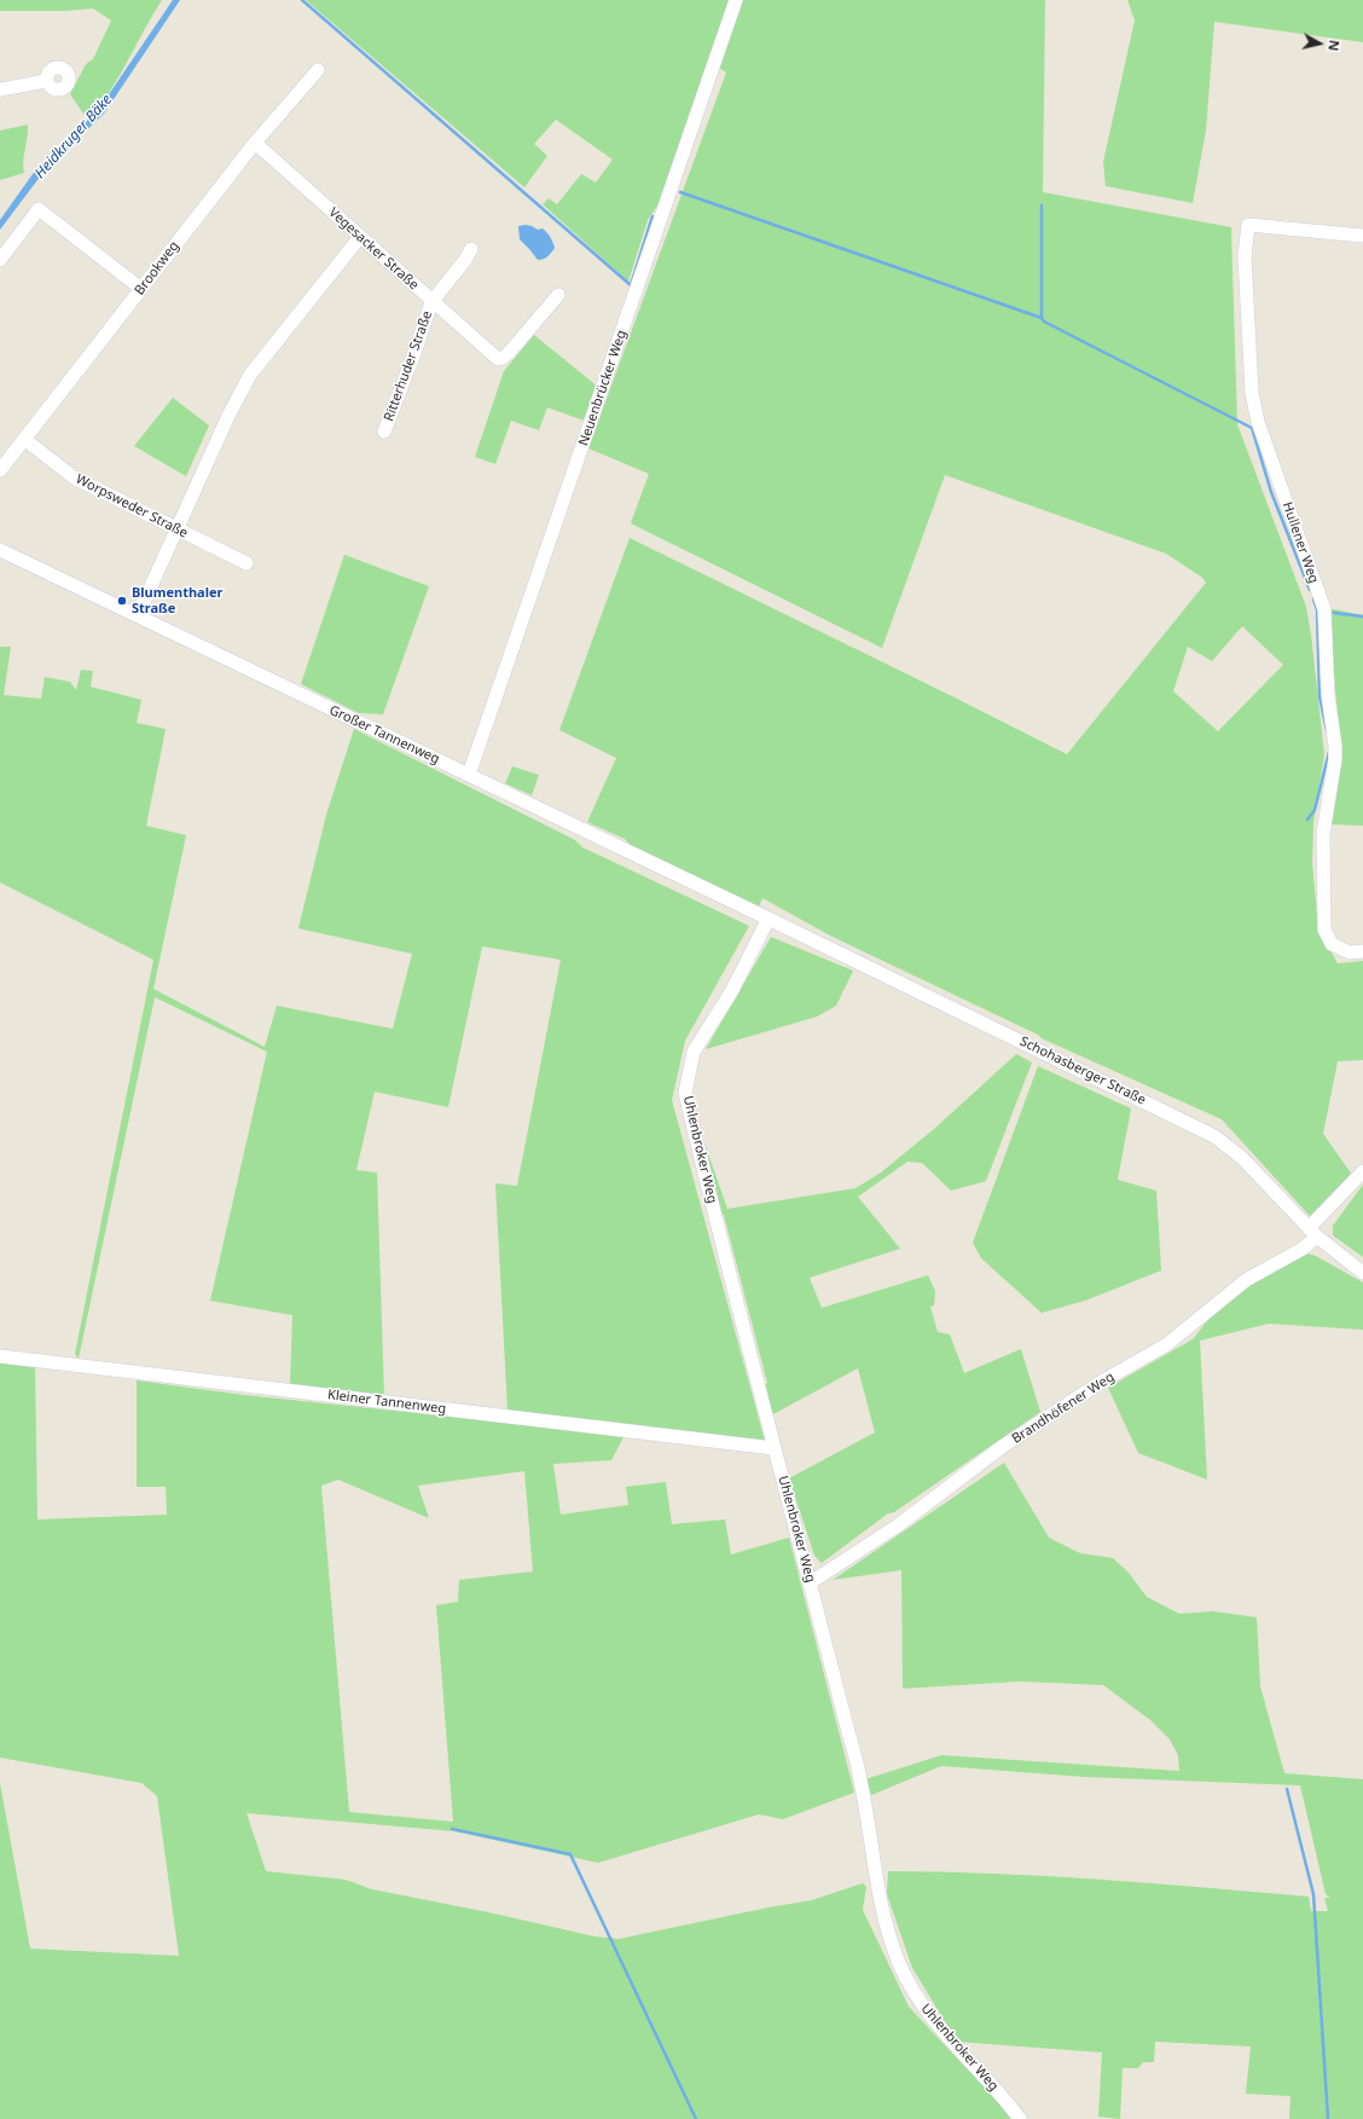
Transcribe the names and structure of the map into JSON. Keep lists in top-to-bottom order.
{
  "streets": {
    "street": [
      "Vegesacker Straße",
      "Brookweg",
      "Ritterhuder Straße",
      "Neuenbrücker Weg",
      "Worpsweder Straße",
      "Hullener Weg",
      "Großer Tannenweg",
      "Schohasberger Straße",
      "Uhlenbroker Weg",
      "Kleiner Tannenweg",
      "Brandhöfener Weg"
    ]
  },
  "crossings": [
    ["Vegesacker Straße", "Brookweg"],
    ["Vegesacker Straße", "Ritterhuder Straße"],
    ["Brookweg", "Worpsweder Straße"],
    ["Neuenbrücker Weg", "Großer Tannenweg"],
    ["Großer Tannenweg", "Schohasberger Straße"],
    ["Großer Tannenweg", "Uhlenbroker Weg"],
    ["Schohasberger Straße", "Uhlenbroker Weg"],
    ["Schohasberger Straße", "Brandhöfener Weg"],
    ["Uhlenbroker Weg", "Kleiner Tannenweg"],
    ["Uhlenbroker Weg", "Brandhöfener Weg"]
  ],
  "water": ["Heidkruger Bäke"],
  "places": ["Blumenthaler Straße"],
  "north": "right"
}
